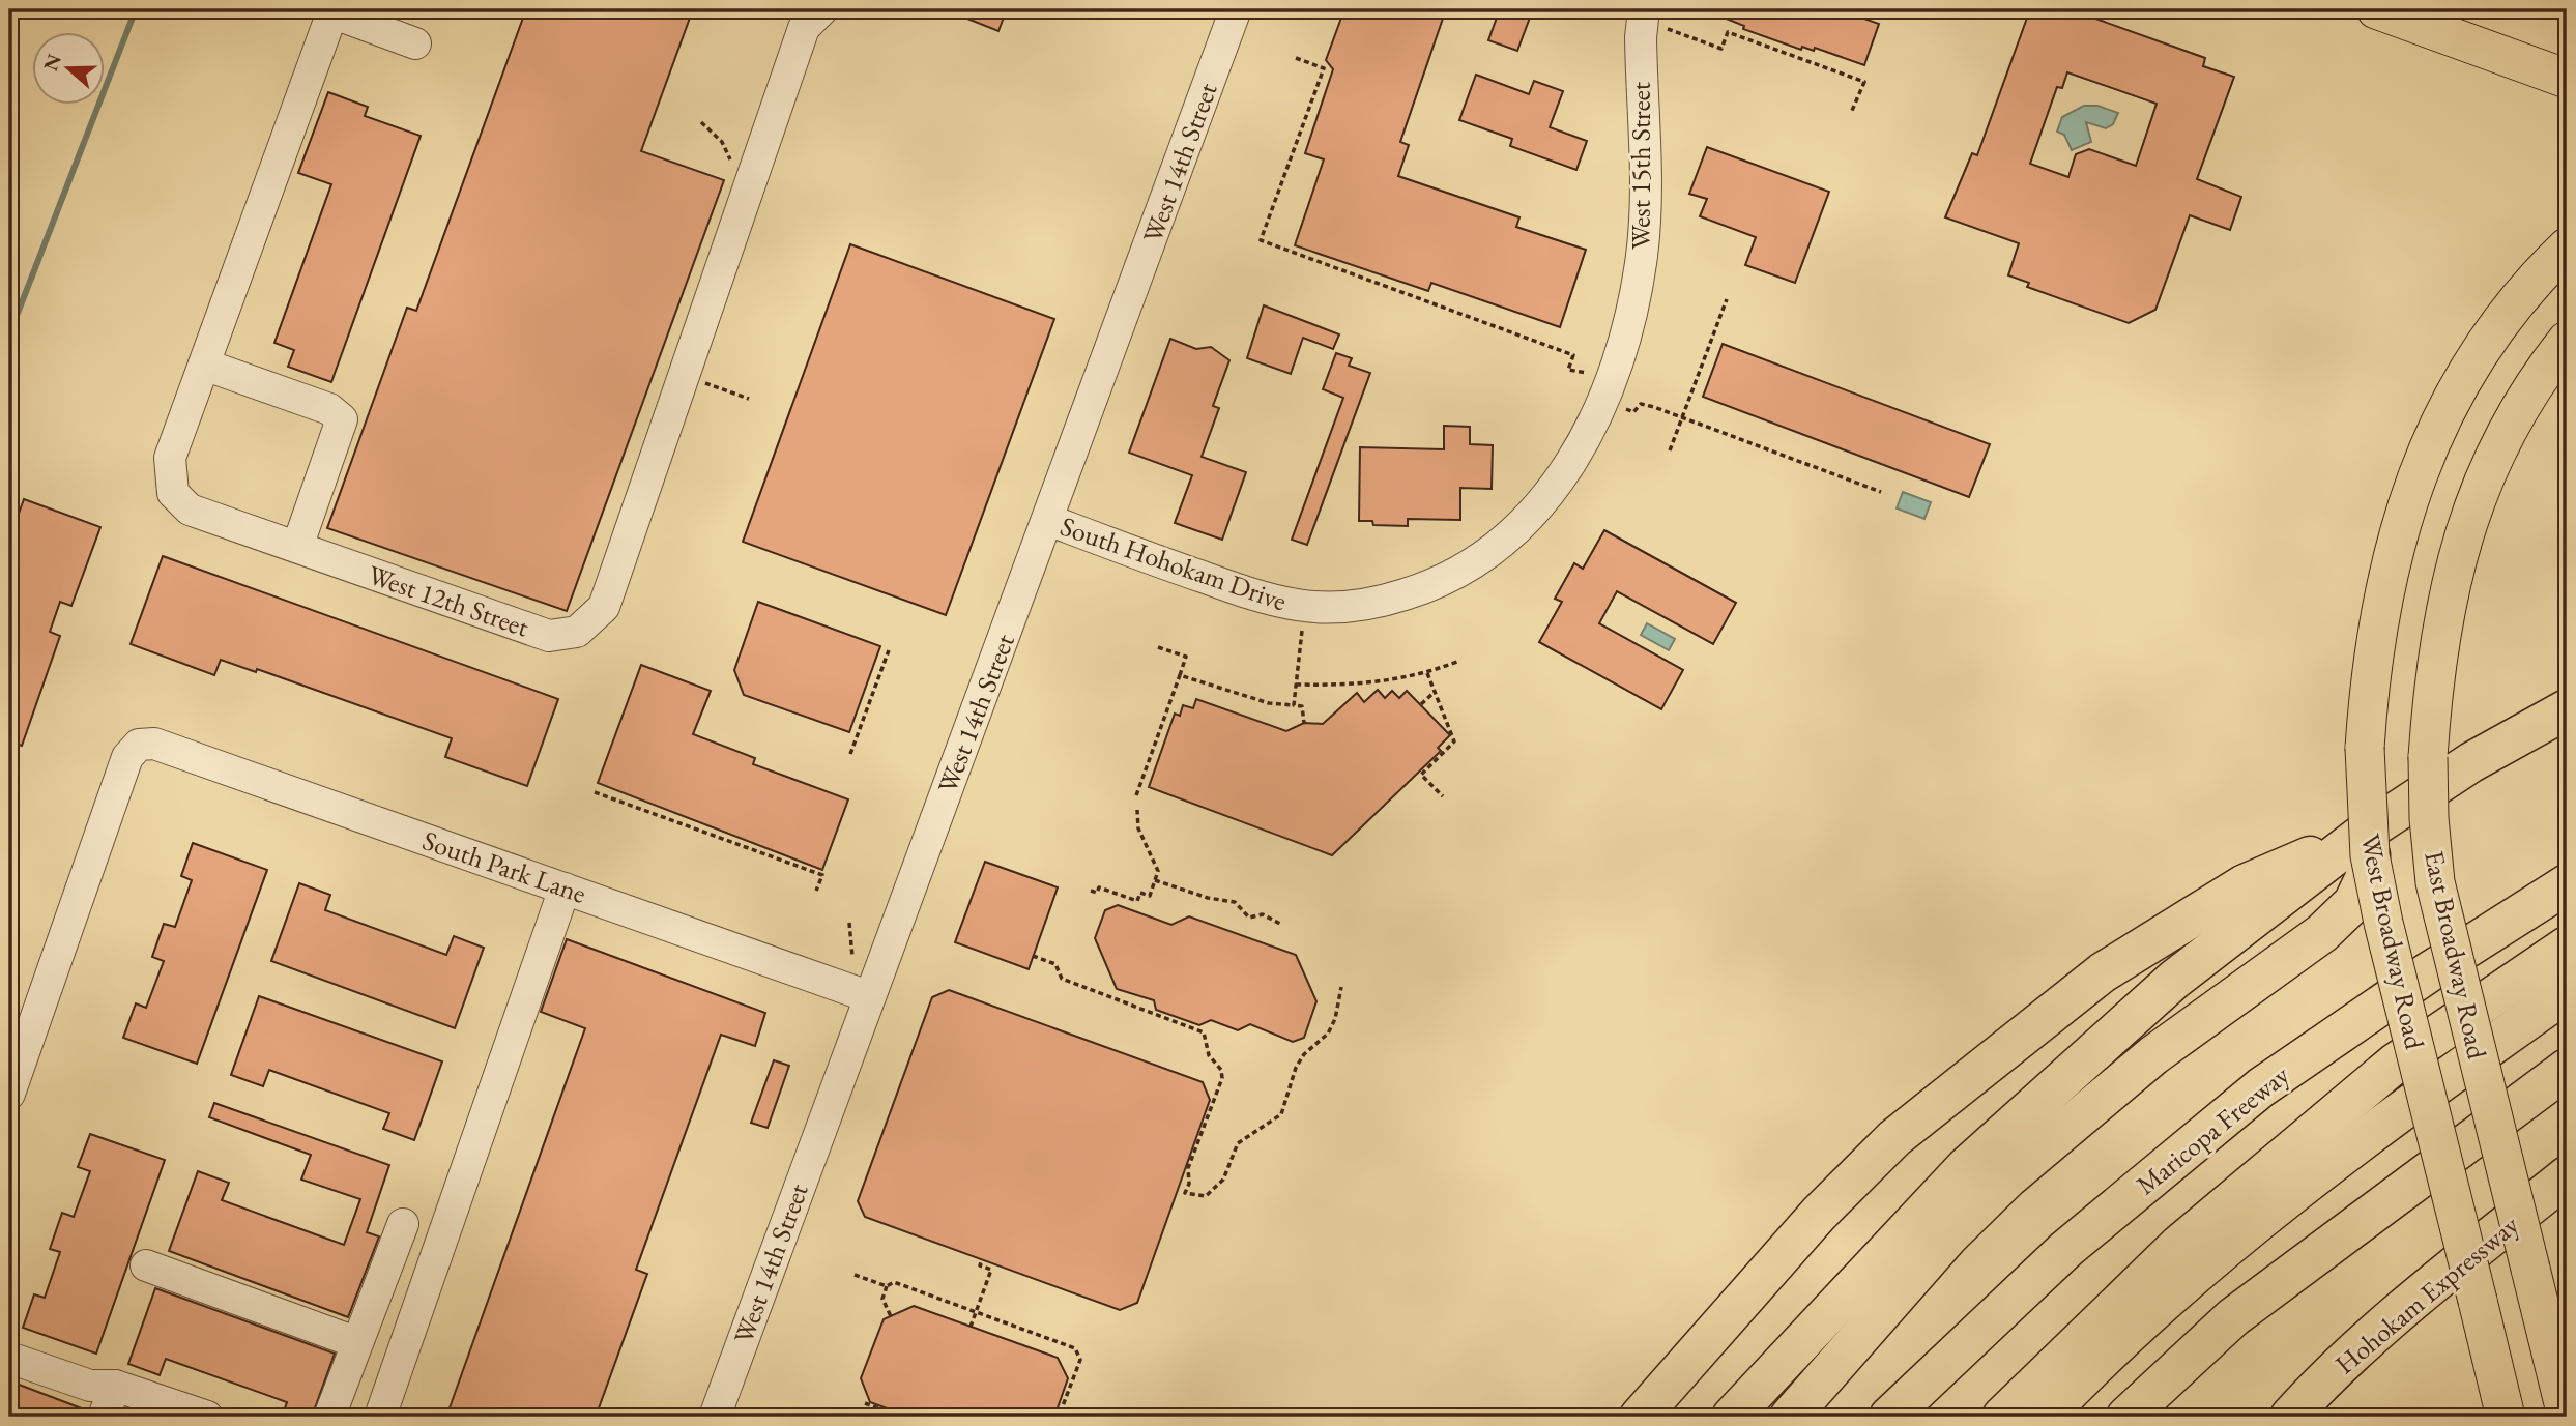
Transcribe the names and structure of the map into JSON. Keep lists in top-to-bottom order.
{
  "streets": {
    "highway": ["Maricopa Freeway", "Hohokam Expressway"],
    "main road": ["West Broadway Road", "East Broadway Road"],
    "street": [
      "West 14th Street",
      "West 15th Street",
      "South Hohokam Drive",
      "West 12th Street",
      "South Park Lane"
    ]
  },
  "crossings": [
    ["West 14th Street", "South Hohokam Drive"],
    ["West 14th Street", "South Park Lane"],
    ["West 15th Street", "South Hohokam Drive"]
  ],
  "north": "left"
}
